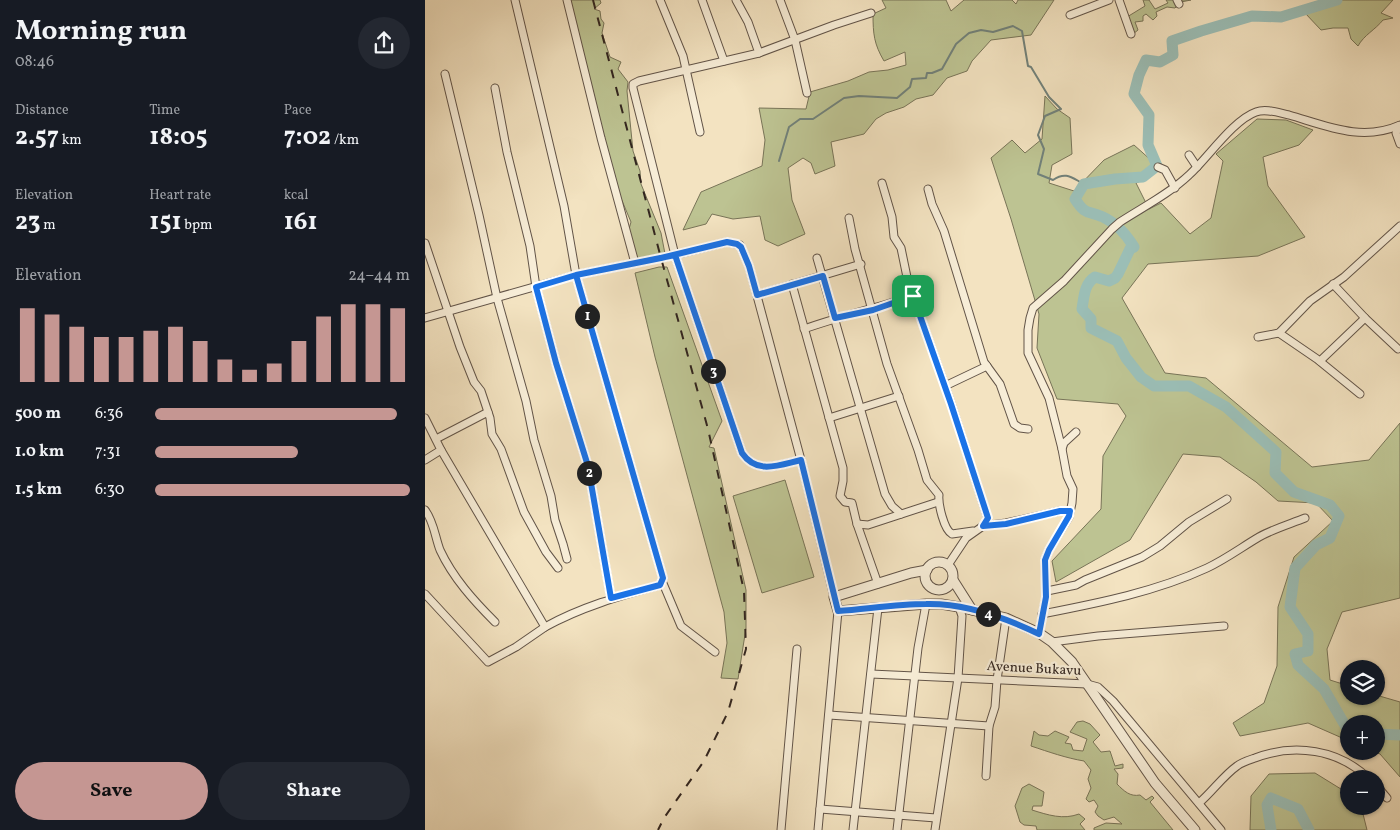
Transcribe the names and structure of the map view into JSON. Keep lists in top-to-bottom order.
{
  "streets": {
    "street": ["Avenue Bukavu"]
  },
  "page": {
    "heading": ["Morning run", "08:46"],
    "stats": [
      ["Distance", "2.57 km"],
      ["Time", "18:05"],
      ["Pace", "7:02 /km"],
      ["Elevation", "23 m"],
      ["Heart rate", "151 bpm"],
      ["kcal", "161"]
    ],
    "chart": ["Elevation", "24–44 m"],
    "pins": [
      "1",
      "3",
      "2",
      "4"
    ],
    "list": [
      {
        "name": "500 m",
        "note": "6:36"
      },
      {
        "name": "1.0 km",
        "note": "7:31"
      },
      {
        "name": "1.5 km",
        "note": "6:30"
      }
    ],
    "map_buttons": ["+", "−"],
    "buttons": ["Save", "Share"]
  }
}
